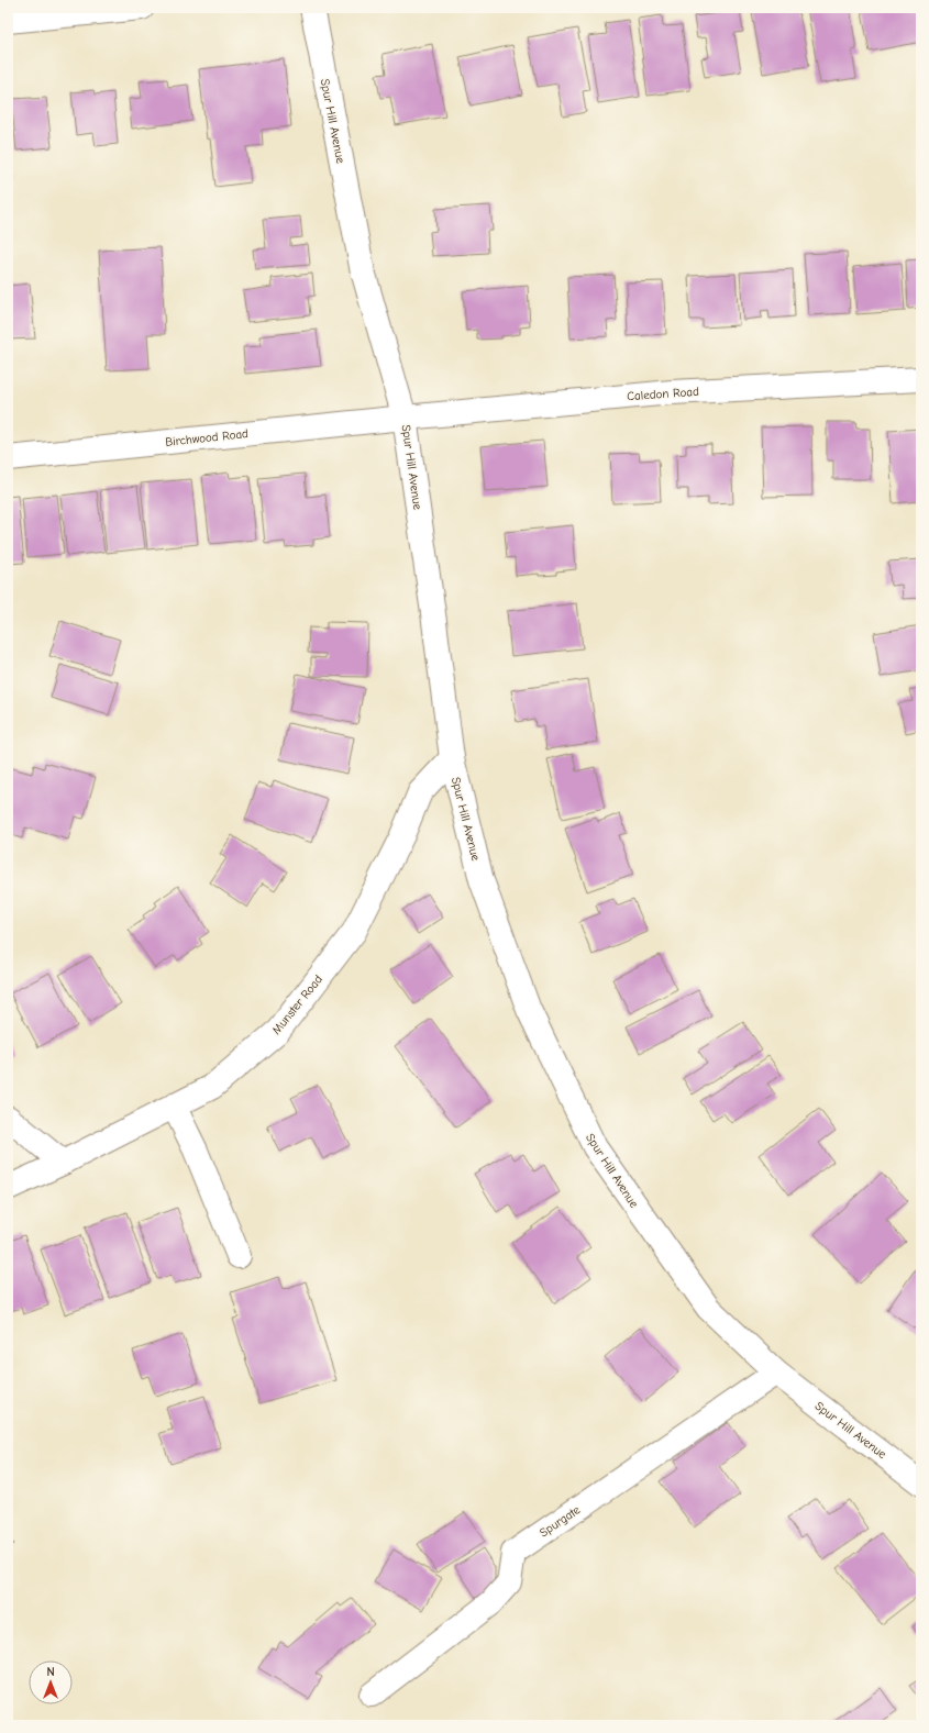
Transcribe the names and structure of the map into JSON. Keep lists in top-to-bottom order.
{
  "streets": {
    "street": [
      "Spur Hill Avenue",
      "Caledon Road",
      "Birchwood Road",
      "Munster Road",
      "Spurgate"
    ]
  },
  "crossings": [
    ["Spur Hill Avenue", "Caledon Road"],
    ["Spur Hill Avenue", "Birchwood Road"],
    ["Spur Hill Avenue", "Munster Road"],
    ["Spur Hill Avenue", "Spurgate"],
    ["Caledon Road", "Birchwood Road"]
  ],
  "north": "top"
}
